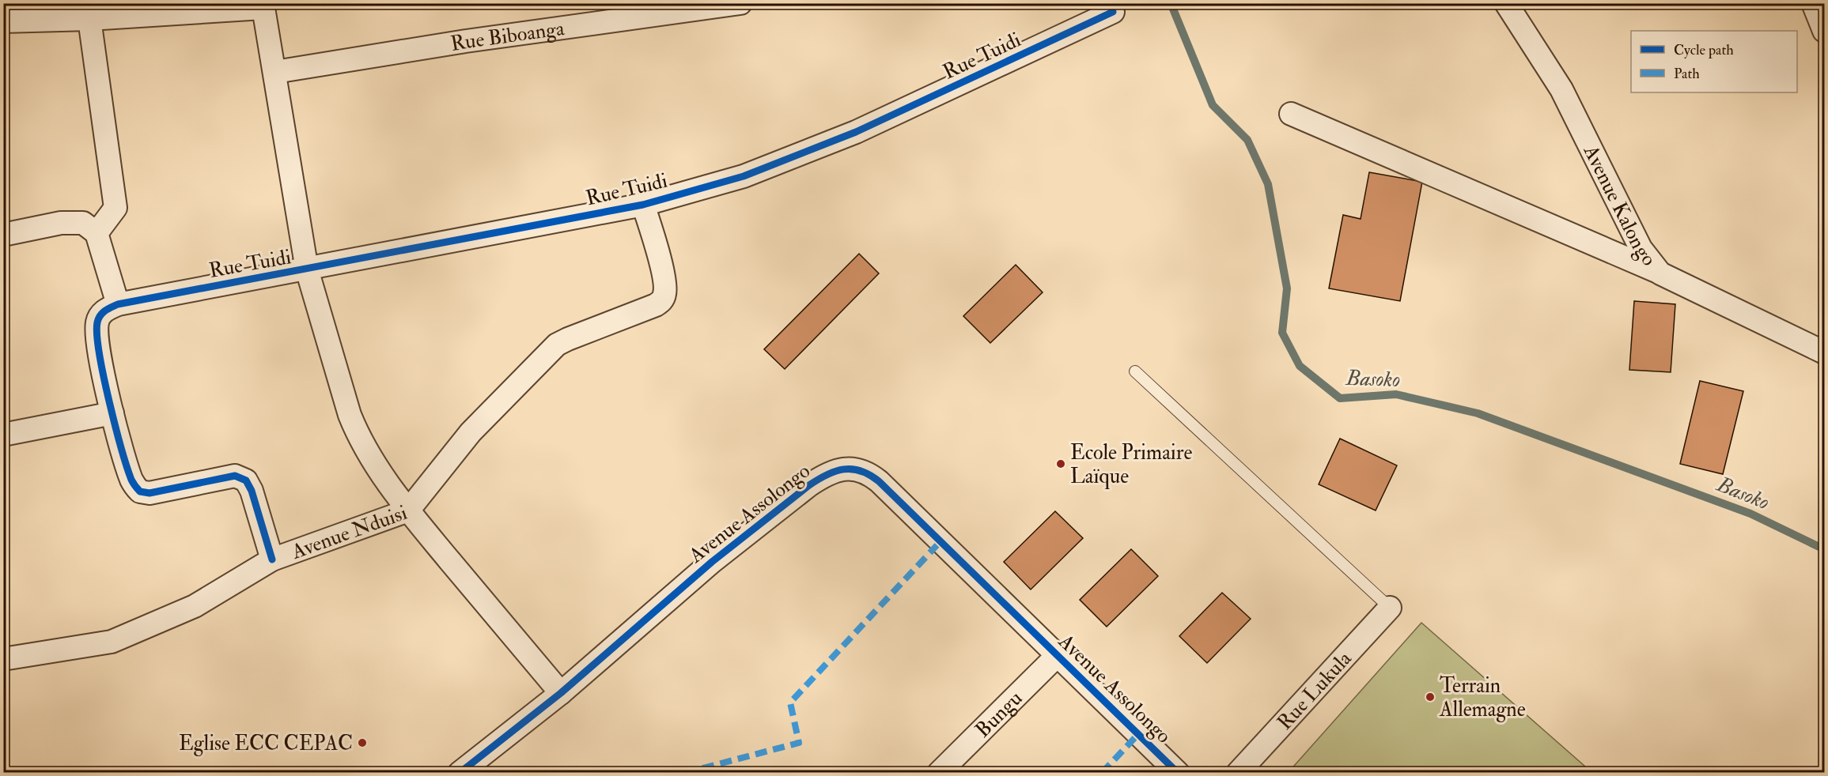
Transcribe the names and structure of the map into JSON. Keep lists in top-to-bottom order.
{
  "streets": {
    "street": [
      "Rue Biboanga",
      "Rue Tuidi",
      "Avenue Kalongo",
      "Avenue Assolongo",
      "Avenue Nduisi",
      "Rue Lukula",
      "Bungu"
    ]
  },
  "crossings": [
    ["Rue Tuidi", "Avenue Nduisi"],
    ["Avenue Assolongo", "Bungu"]
  ],
  "water": ["Basoko"],
  "places": ["Ecole Primaire Laïque", "Terrain Allemagne", "Eglise ECC CEPAC"],
  "legend": ["Cycle path", "Path"]
}
